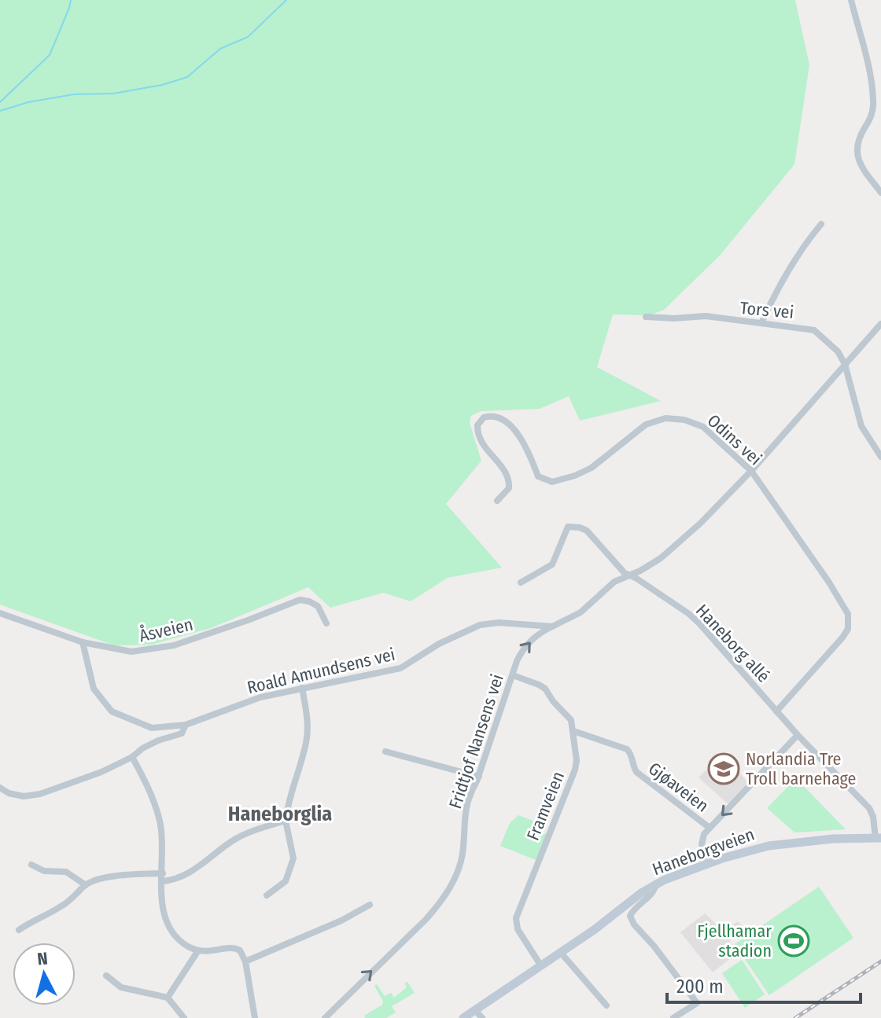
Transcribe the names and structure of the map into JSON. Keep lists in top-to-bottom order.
{
  "streets": {
    "street": [
      "Tors vei",
      "Odins vei",
      "Åsveien",
      "Haneborg allé",
      "Roald Amundsens vei",
      "Fridtjof Nansens vei",
      "Gjøaveien",
      "Framveien",
      "Haneborgveien"
    ]
  },
  "crossings": [
    ["Tors vei", "Fridtjof Nansens vei"],
    ["Odins vei", "Haneborg allé"],
    ["Odins vei", "Fridtjof Nansens vei"],
    ["Haneborg allé", "Fridtjof Nansens vei"],
    ["Haneborg allé", "Haneborgveien"],
    ["Roald Amundsens vei", "Fridtjof Nansens vei"],
    ["Fridtjof Nansens vei", "Framveien"],
    ["Gjøaveien", "Framveien"],
    ["Framveien", "Haneborgveien"]
  ],
  "one_way": ["Fridtjof Nansens vei"],
  "districts": ["Haneborglia"],
  "places": {
    "school or university": ["Norlandia Tre Troll barnehage"],
    "sports": ["Fjellhamar stadion"]
  },
  "scale_bar": "200 m",
  "north": "top"
}
